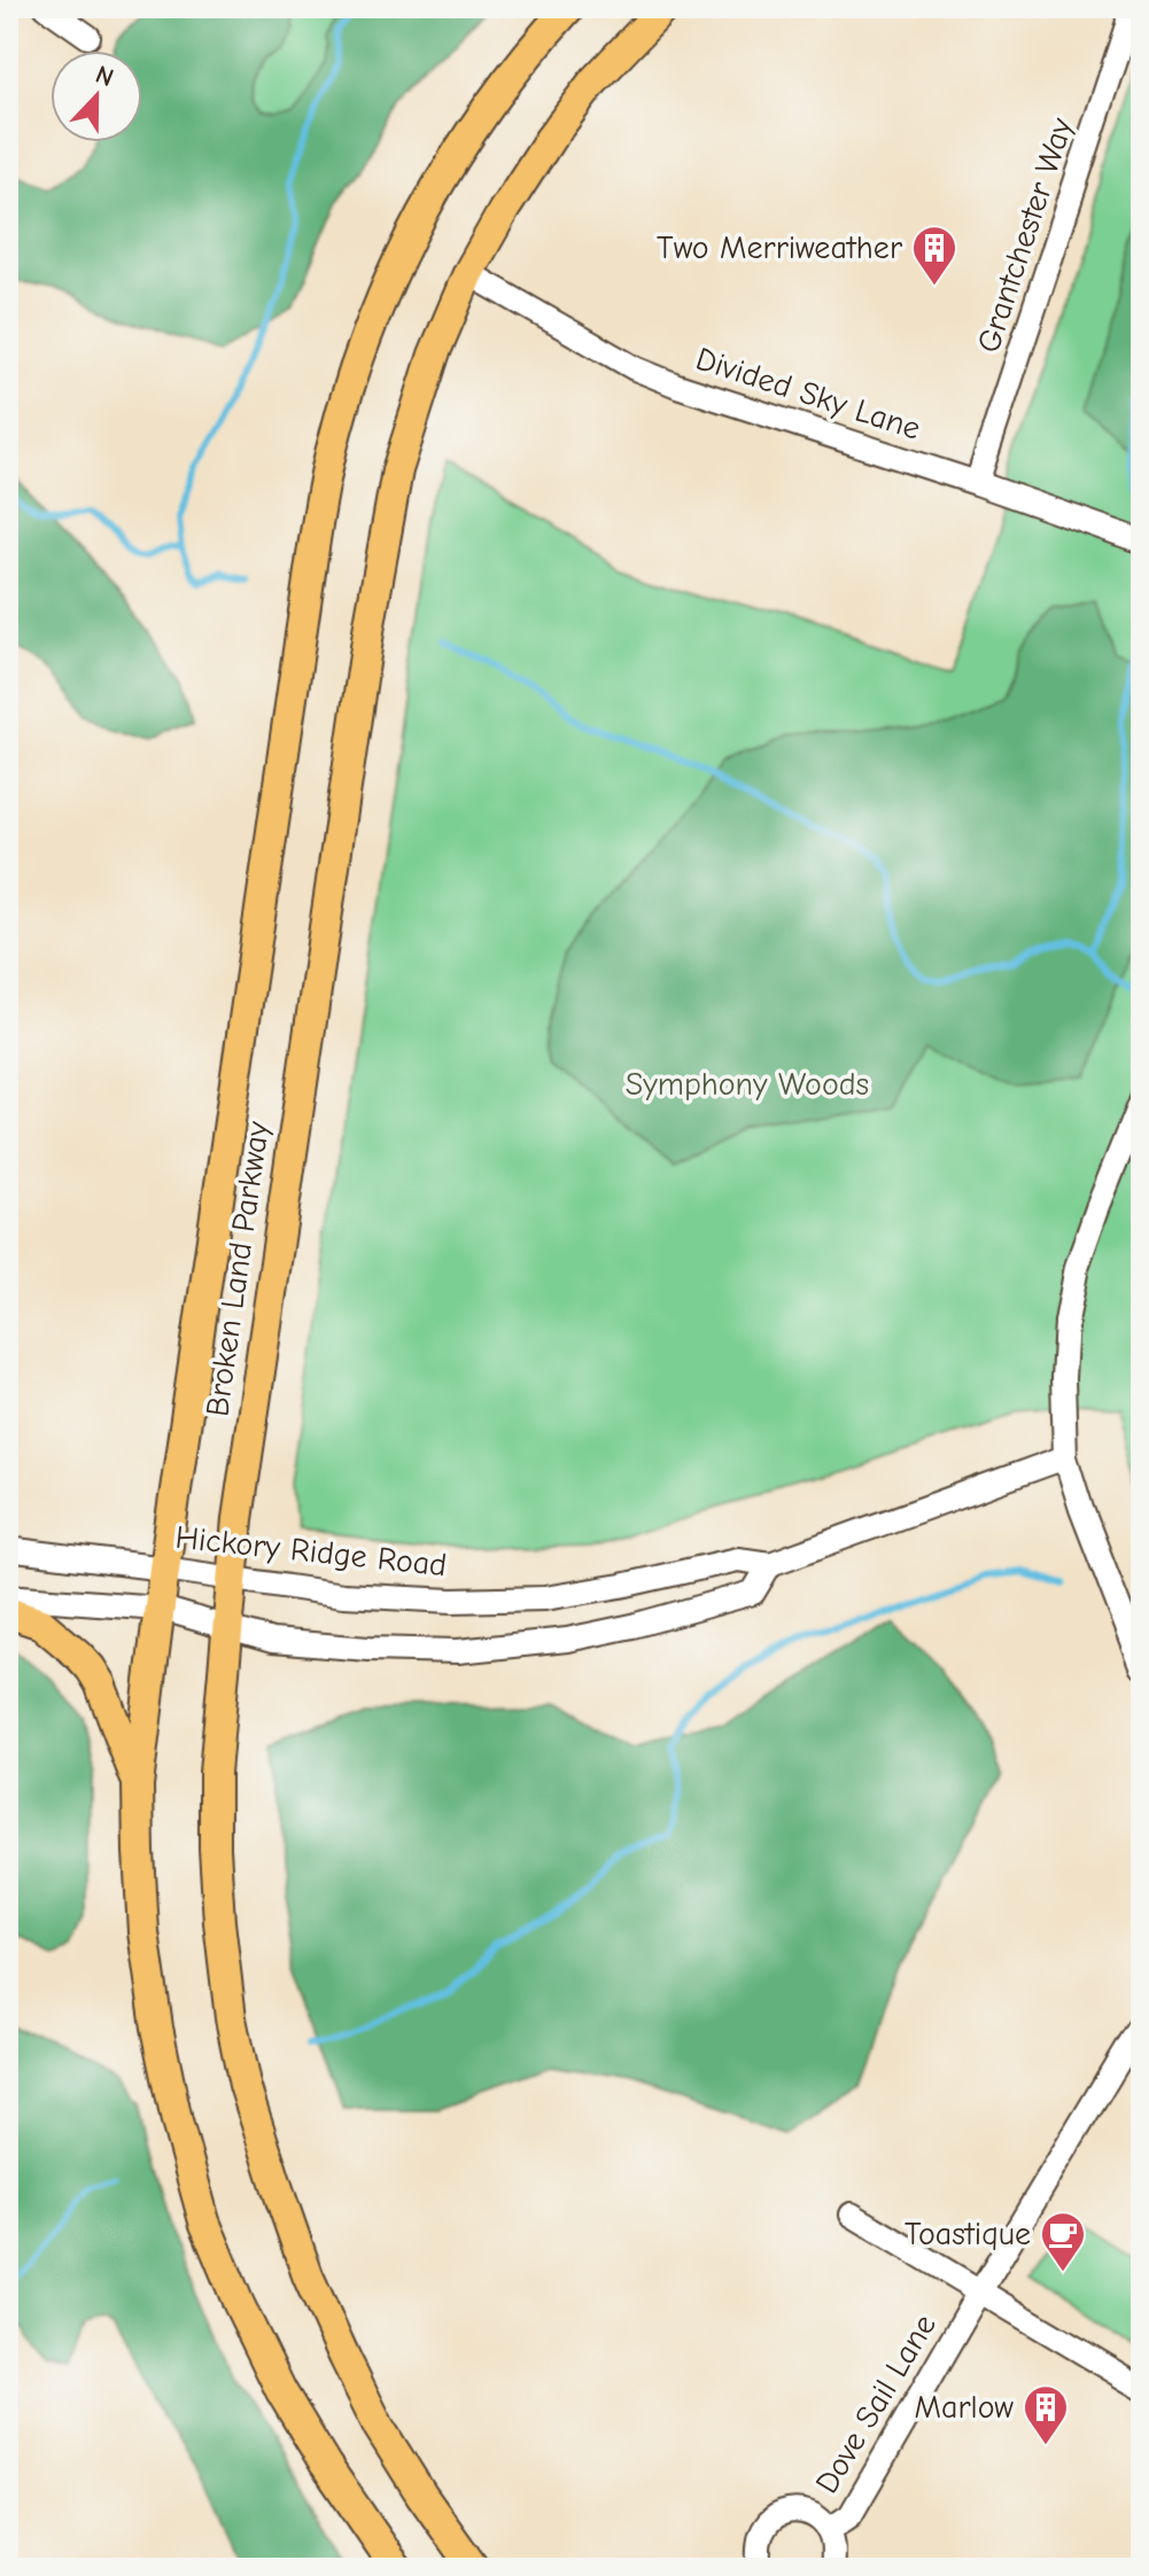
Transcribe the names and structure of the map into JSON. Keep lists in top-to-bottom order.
{
  "streets": {
    "main road": ["Broken Land Parkway"],
    "street": [
      "Grantchester Way",
      "Divided Sky Lane",
      "Hickory Ridge Road",
      "Dove Sail Lane"
    ]
  },
  "crossings": [
    ["Grantchester Way", "Divided Sky Lane"],
    ["Divided Sky Lane", "Broken Land Parkway"],
    ["Broken Land Parkway", "Hickory Ridge Road"]
  ],
  "parks": ["Symphony Woods"],
  "places": {
    "building": ["Two Merriweather", "Marlow"],
    "cafe": ["Toastique"]
  },
  "north": "top"
}
